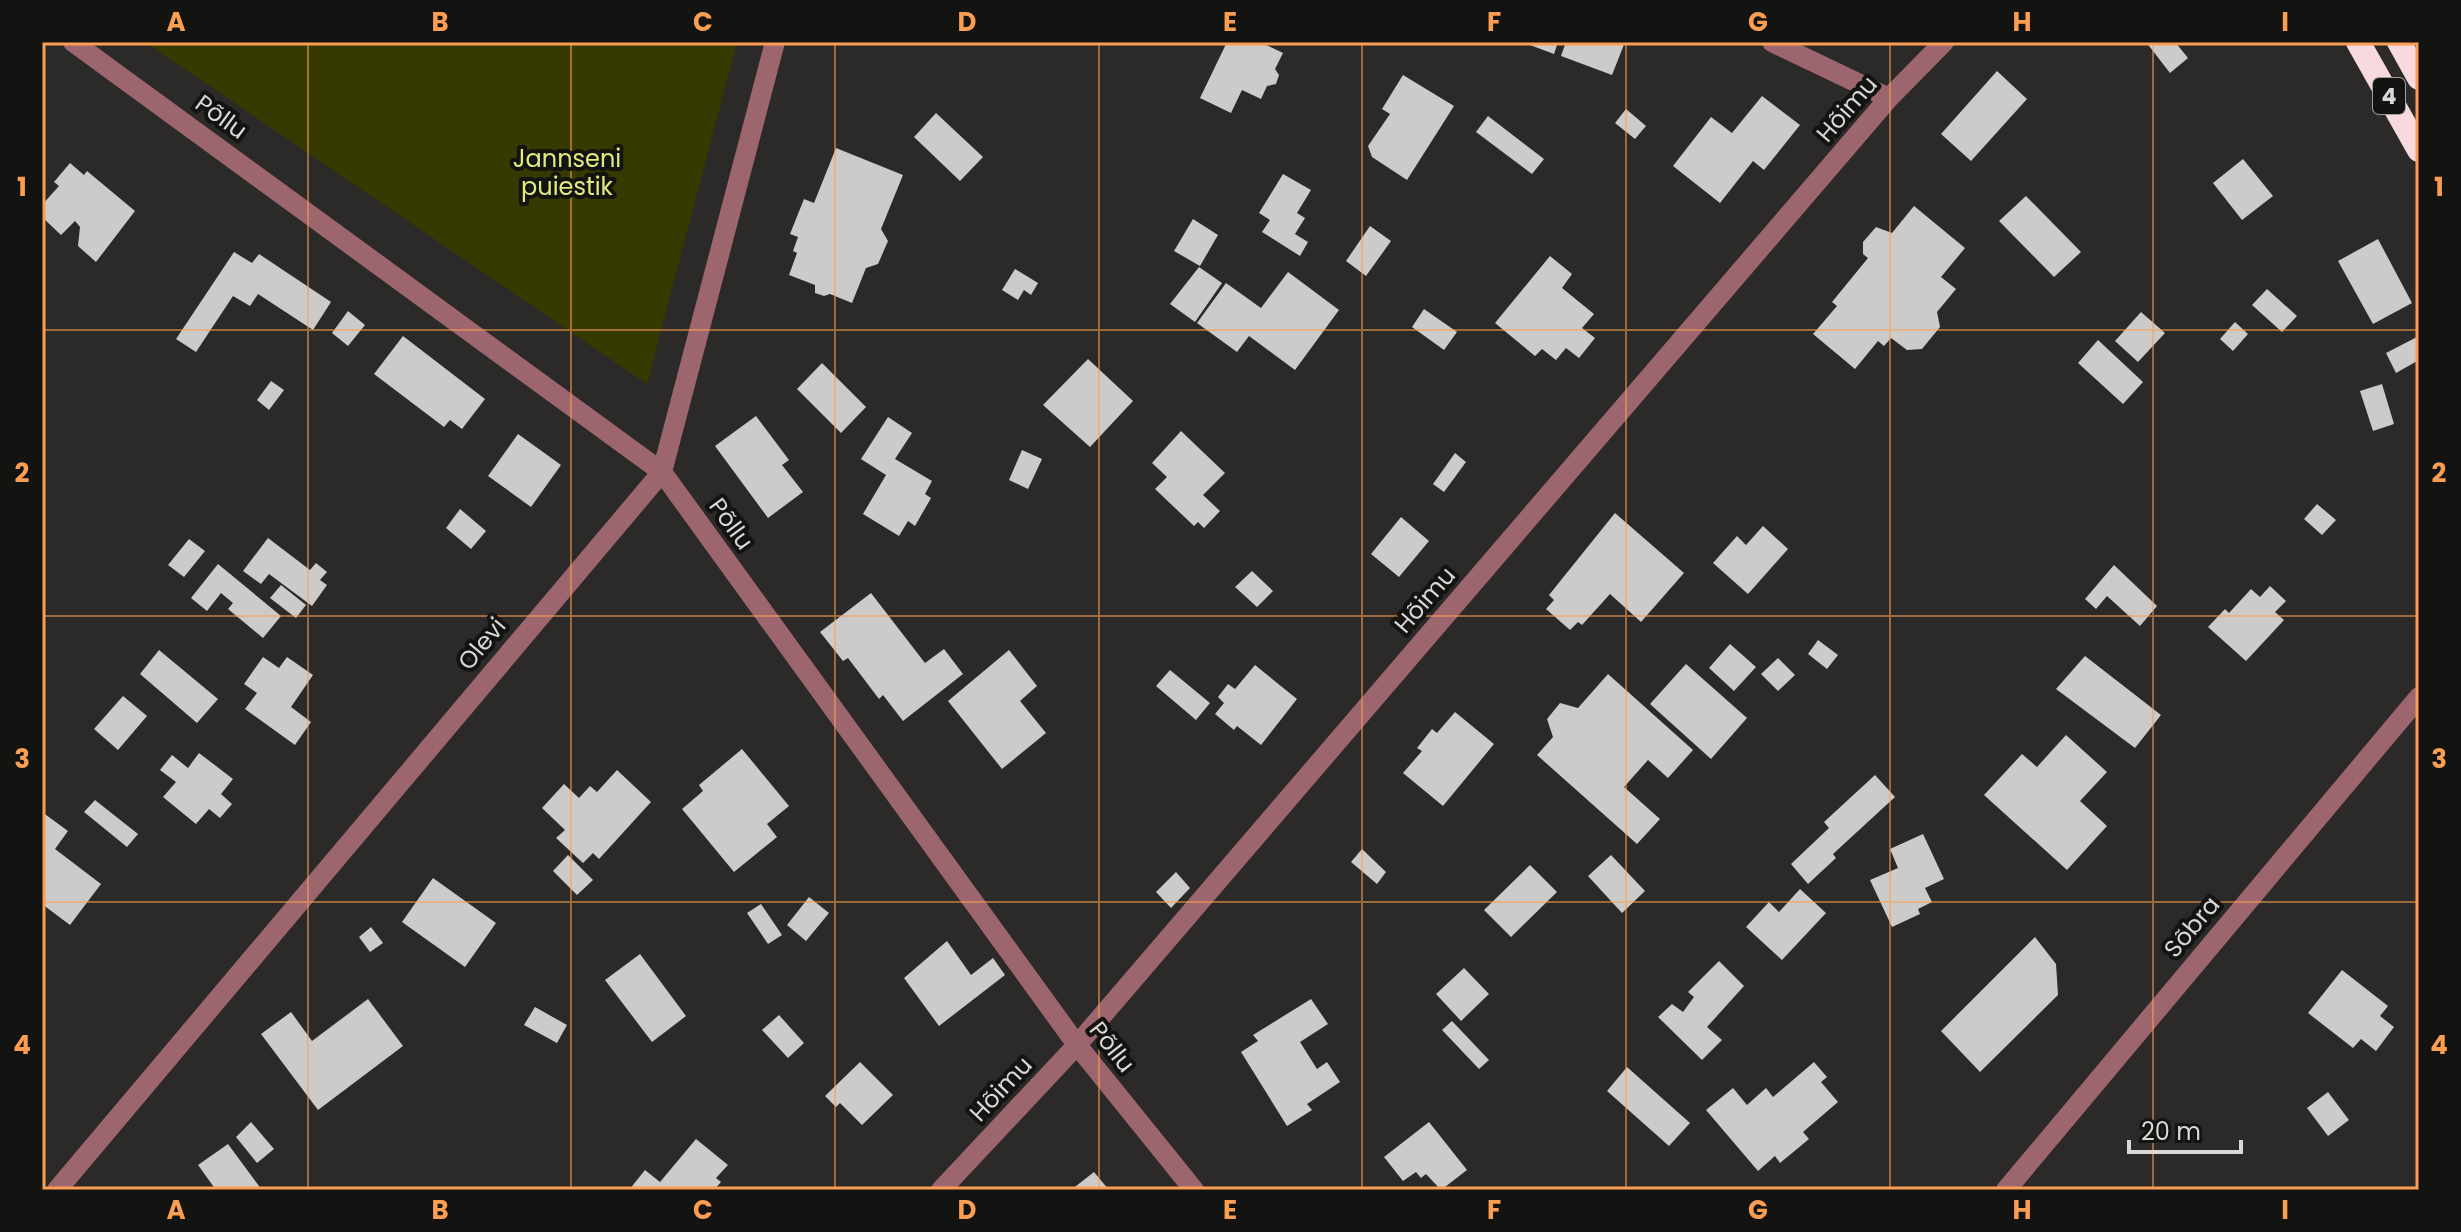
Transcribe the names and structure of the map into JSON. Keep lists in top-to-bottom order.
{
  "streets": {
    "highway": ["4"],
    "street": [
      "Hõimu",
      "Põllu",
      "Olevi",
      "Sõbra"
    ]
  },
  "crossings": [
    ["Hõimu", "Põllu"],
    ["Põllu", "Olevi"]
  ],
  "parks": ["Jannseni puiestik"],
  "scale_bar": "20 m",
  "grid": {
    "columns": [
      "A",
      "B",
      "C",
      "D",
      "E",
      "F",
      "G",
      "H",
      "I"
    ],
    "rows": [
      "1",
      "2",
      "3",
      "4"
    ]
  }
}
